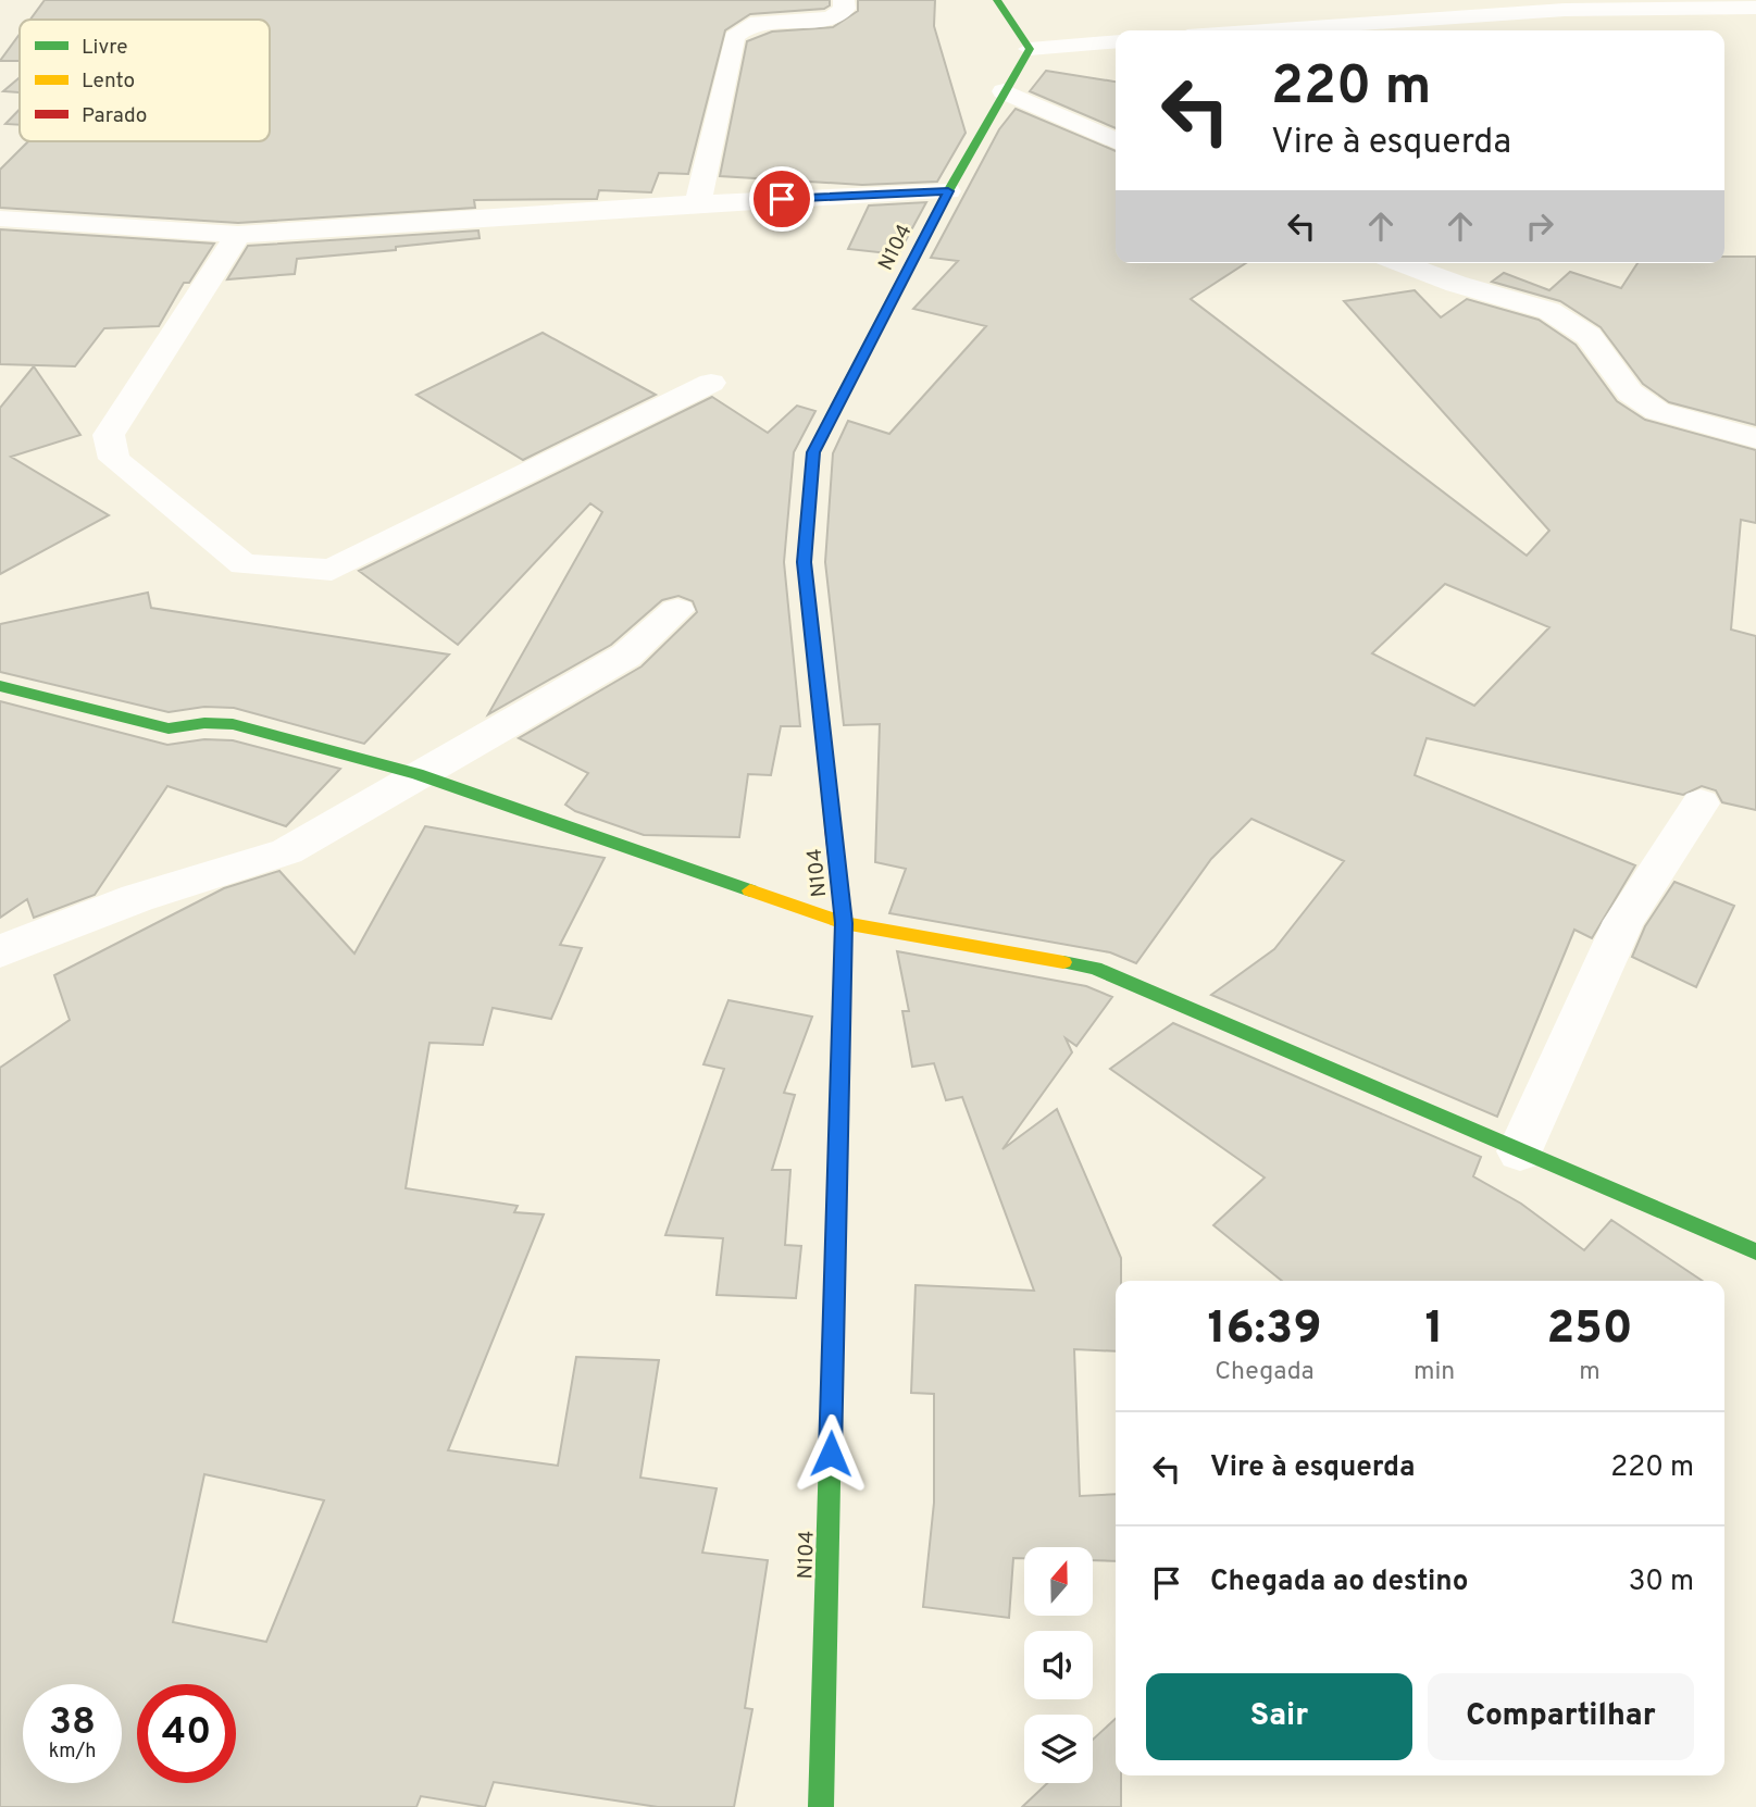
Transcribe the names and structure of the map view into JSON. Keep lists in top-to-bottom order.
{
  "streets": {
    "street": ["N104"]
  },
  "legend": ["Livre", "Lento", "Parado"],
  "north": "top",
  "page": {
    "turn": ["220 m", "Vire à esquerda"],
    "eta": [
      "16:39",
      "Chegada",
      "1",
      "min",
      "250",
      "m"
    ],
    "list": [
      {
        "name": "Vire à esquerda",
        "value": "220 m"
      },
      {
        "name": "Chegada ao destino",
        "value": "30 m"
      }
    ],
    "buttons": ["Sair", "Compartilhar"],
    "speed": "38 km/h",
    "limit": "40"
  }
}
